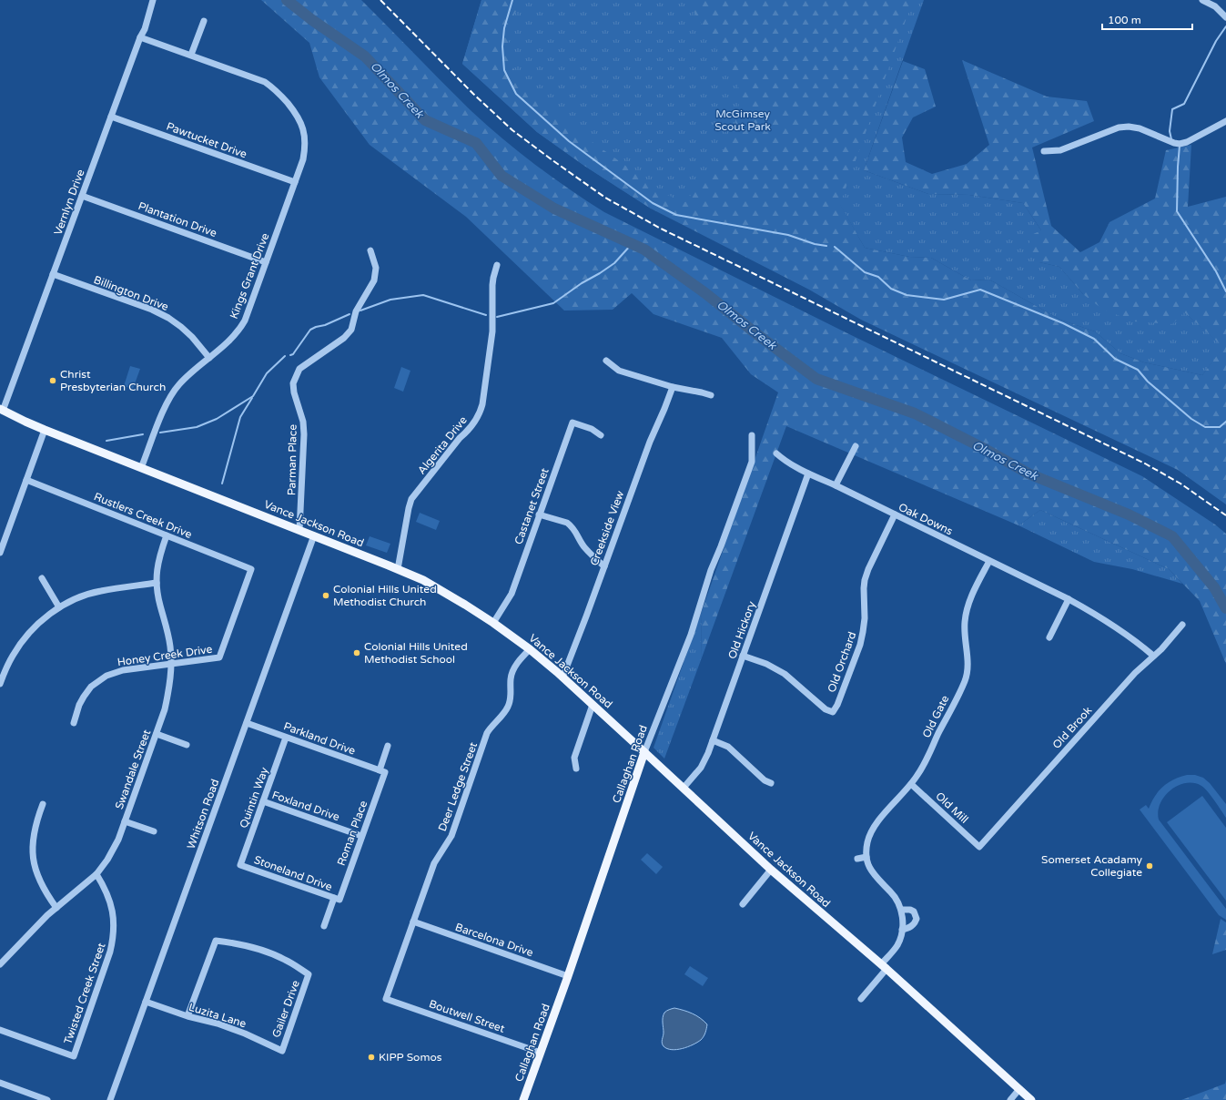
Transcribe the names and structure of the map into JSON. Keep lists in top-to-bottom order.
{
  "streets": {
    "main road": ["Vance Jackson Road", "Callaghan Road"],
    "street": [
      "Pawtucket Drive",
      "Vernlyn Drive",
      "Plantation Drive",
      "Kings Grant Drive",
      "Billington Drive",
      "Algerita Drive",
      "Parman Place",
      "Castanet Street",
      "Rustlers Creek Drive",
      "Oak Downs",
      "Creekside View",
      "Old Hickory",
      "Honey Creek Drive",
      "Old Orchard",
      "Old Gate",
      "Old Brook",
      "Parkland Drive",
      "Swandale Street",
      "Deer Ledge Street",
      "Quintin Way",
      "Foxland Drive",
      "Old Mill",
      "Whitson Road",
      "Roman Place",
      "Stoneland Drive",
      "Barcelona Drive",
      "Twisted Creek Street",
      "Gailer Drive",
      "Luzita Lane",
      "Boutwell Street"
    ]
  },
  "crossings": [
    ["Pawtucket Drive", "Vernlyn Drive"],
    ["Pawtucket Drive", "Kings Grant Drive"],
    ["Vernlyn Drive", "Plantation Drive"],
    ["Vernlyn Drive", "Kings Grant Drive"],
    ["Vernlyn Drive", "Billington Drive"],
    ["Vernlyn Drive", "Vance Jackson Road"],
    ["Plantation Drive", "Kings Grant Drive"],
    ["Kings Grant Drive", "Billington Drive"],
    ["Kings Grant Drive", "Vance Jackson Road"],
    ["Algerita Drive", "Vance Jackson Road"],
    ["Parman Place", "Vance Jackson Road"],
    ["Castanet Street", "Vance Jackson Road"],
    ["Rustlers Creek Drive", "Honey Creek Drive"],
    ["Rustlers Creek Drive", "Swandale Street"],
    ["Oak Downs", "Old Hickory"],
    ["Oak Downs", "Old Orchard"],
    ["Oak Downs", "Old Gate"],
    ["Oak Downs", "Old Brook"],
    ["Vance Jackson Road", "Creekside View"],
    ["Vance Jackson Road", "Old Hickory"],
    ["Vance Jackson Road", "Callaghan Road"],
    ["Vance Jackson Road", "Deer Ledge Street"],
    ["Vance Jackson Road", "Whitson Road"],
    ["Old Hickory", "Old Orchard"],
    ["Honey Creek Drive", "Swandale Street"],
    ["Old Gate", "Old Mill"],
    ["Old Brook", "Old Mill"],
    ["Parkland Drive", "Quintin Way"],
    ["Parkland Drive", "Whitson Road"],
    ["Parkland Drive", "Roman Place"],
    ["Callaghan Road", "Barcelona Drive"],
    ["Callaghan Road", "Boutwell Street"],
    ["Swandale Street", "Twisted Creek Street"],
    ["Deer Ledge Street", "Barcelona Drive"],
    ["Deer Ledge Street", "Boutwell Street"],
    ["Quintin Way", "Foxland Drive"],
    ["Quintin Way", "Stoneland Drive"],
    ["Foxland Drive", "Roman Place"],
    ["Whitson Road", "Luzita Lane"],
    ["Roman Place", "Stoneland Drive"],
    ["Gailer Drive", "Luzita Lane"]
  ],
  "water": ["Olmos Creek"],
  "parks": ["McGimsey Scout Park"],
  "places": [
    "Christ Presbyterian Church",
    "Colonial Hills United Methodist Church",
    "Colonial Hills United Methodist School",
    "Somerset Acadamy Collegiate",
    "KIPP Somos"
  ],
  "scale_bar": "100 m"
}
